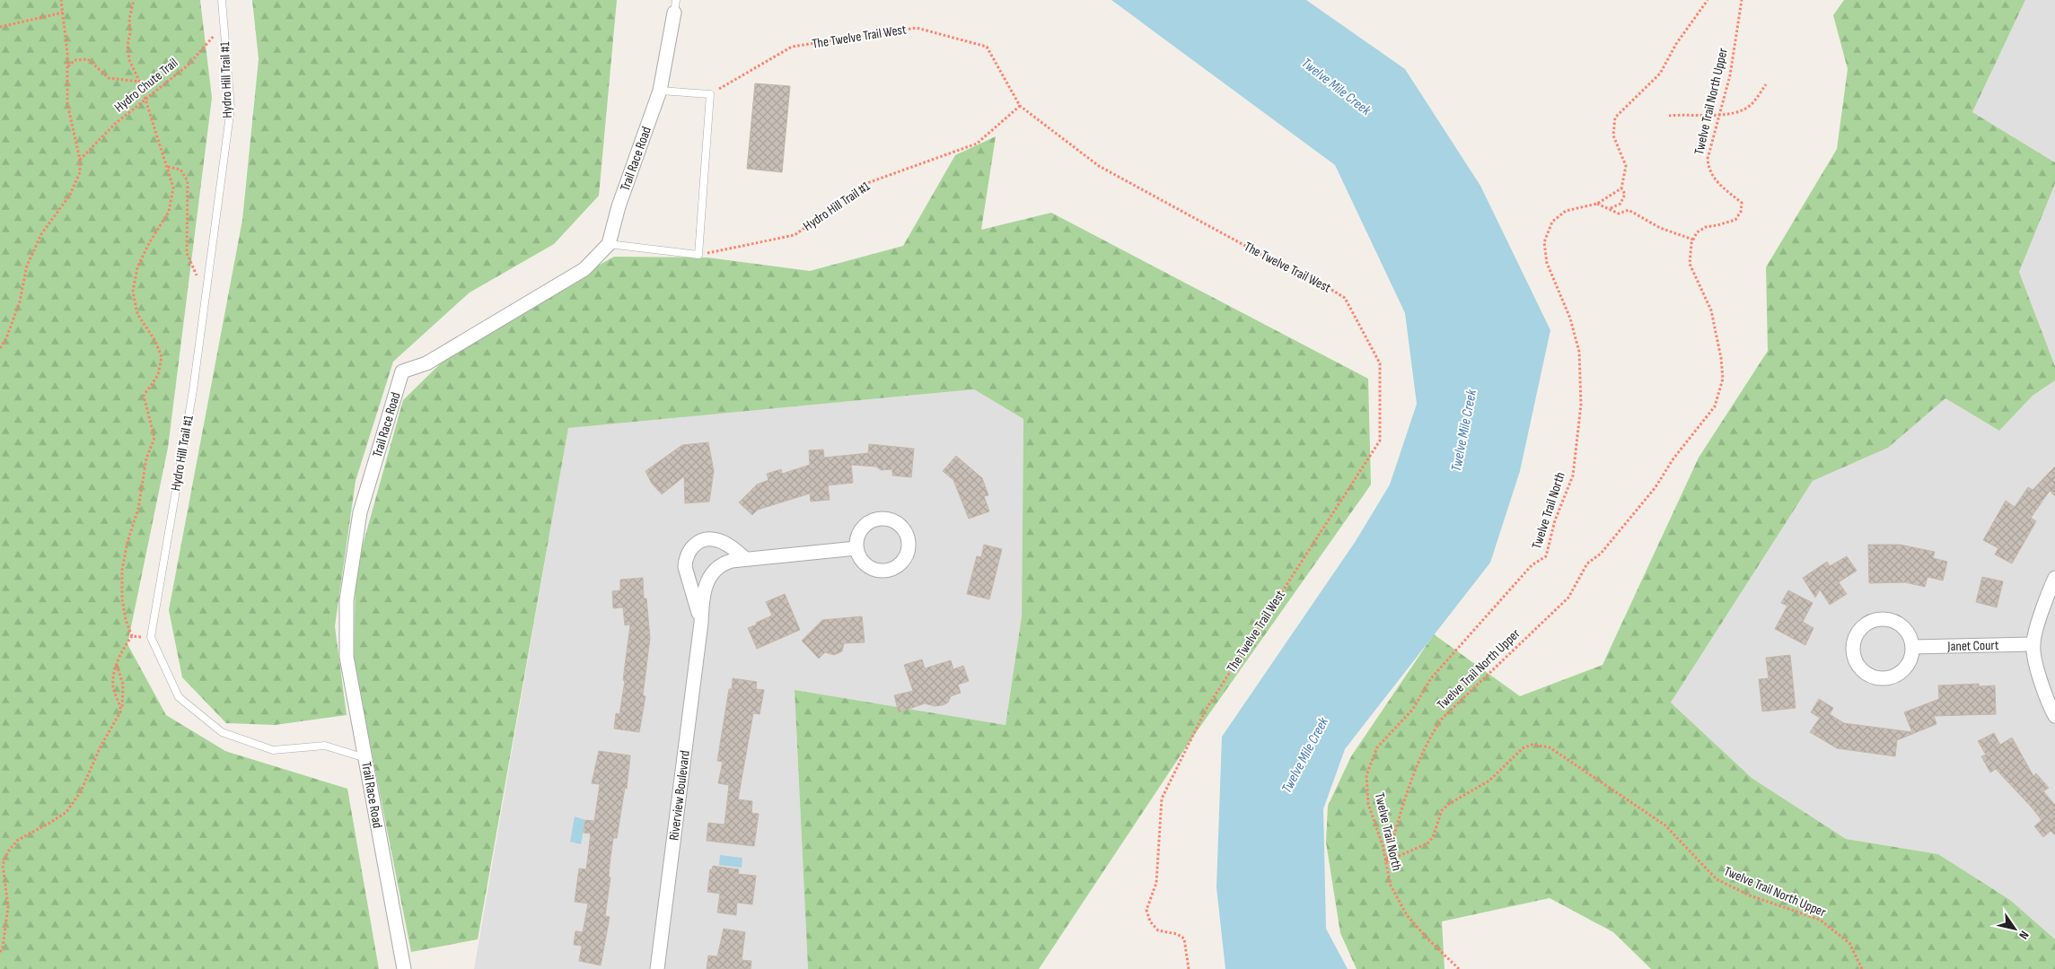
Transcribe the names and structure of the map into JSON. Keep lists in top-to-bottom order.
{
  "streets": {
    "street": ["Trail Race Road", "Janet Court", "Riverview Boulevard"],
    "lane": ["Hydro Hill Trail #1"],
    "path": [
      "The Twelve Trail West",
      "Hydro Chute Trail",
      "Twelve Trail North Upper",
      "Twelve Trail North"
    ]
  },
  "crossings": [
    ["The Twelve Trail West", "Hydro Hill Trail #1"],
    ["Hydro Hill Trail #1", "Hydro Chute Trail"],
    ["Twelve Trail North Upper", "Twelve Trail North"]
  ],
  "water": ["Twelve Mile Creek"],
  "north": "bottom right"
}
